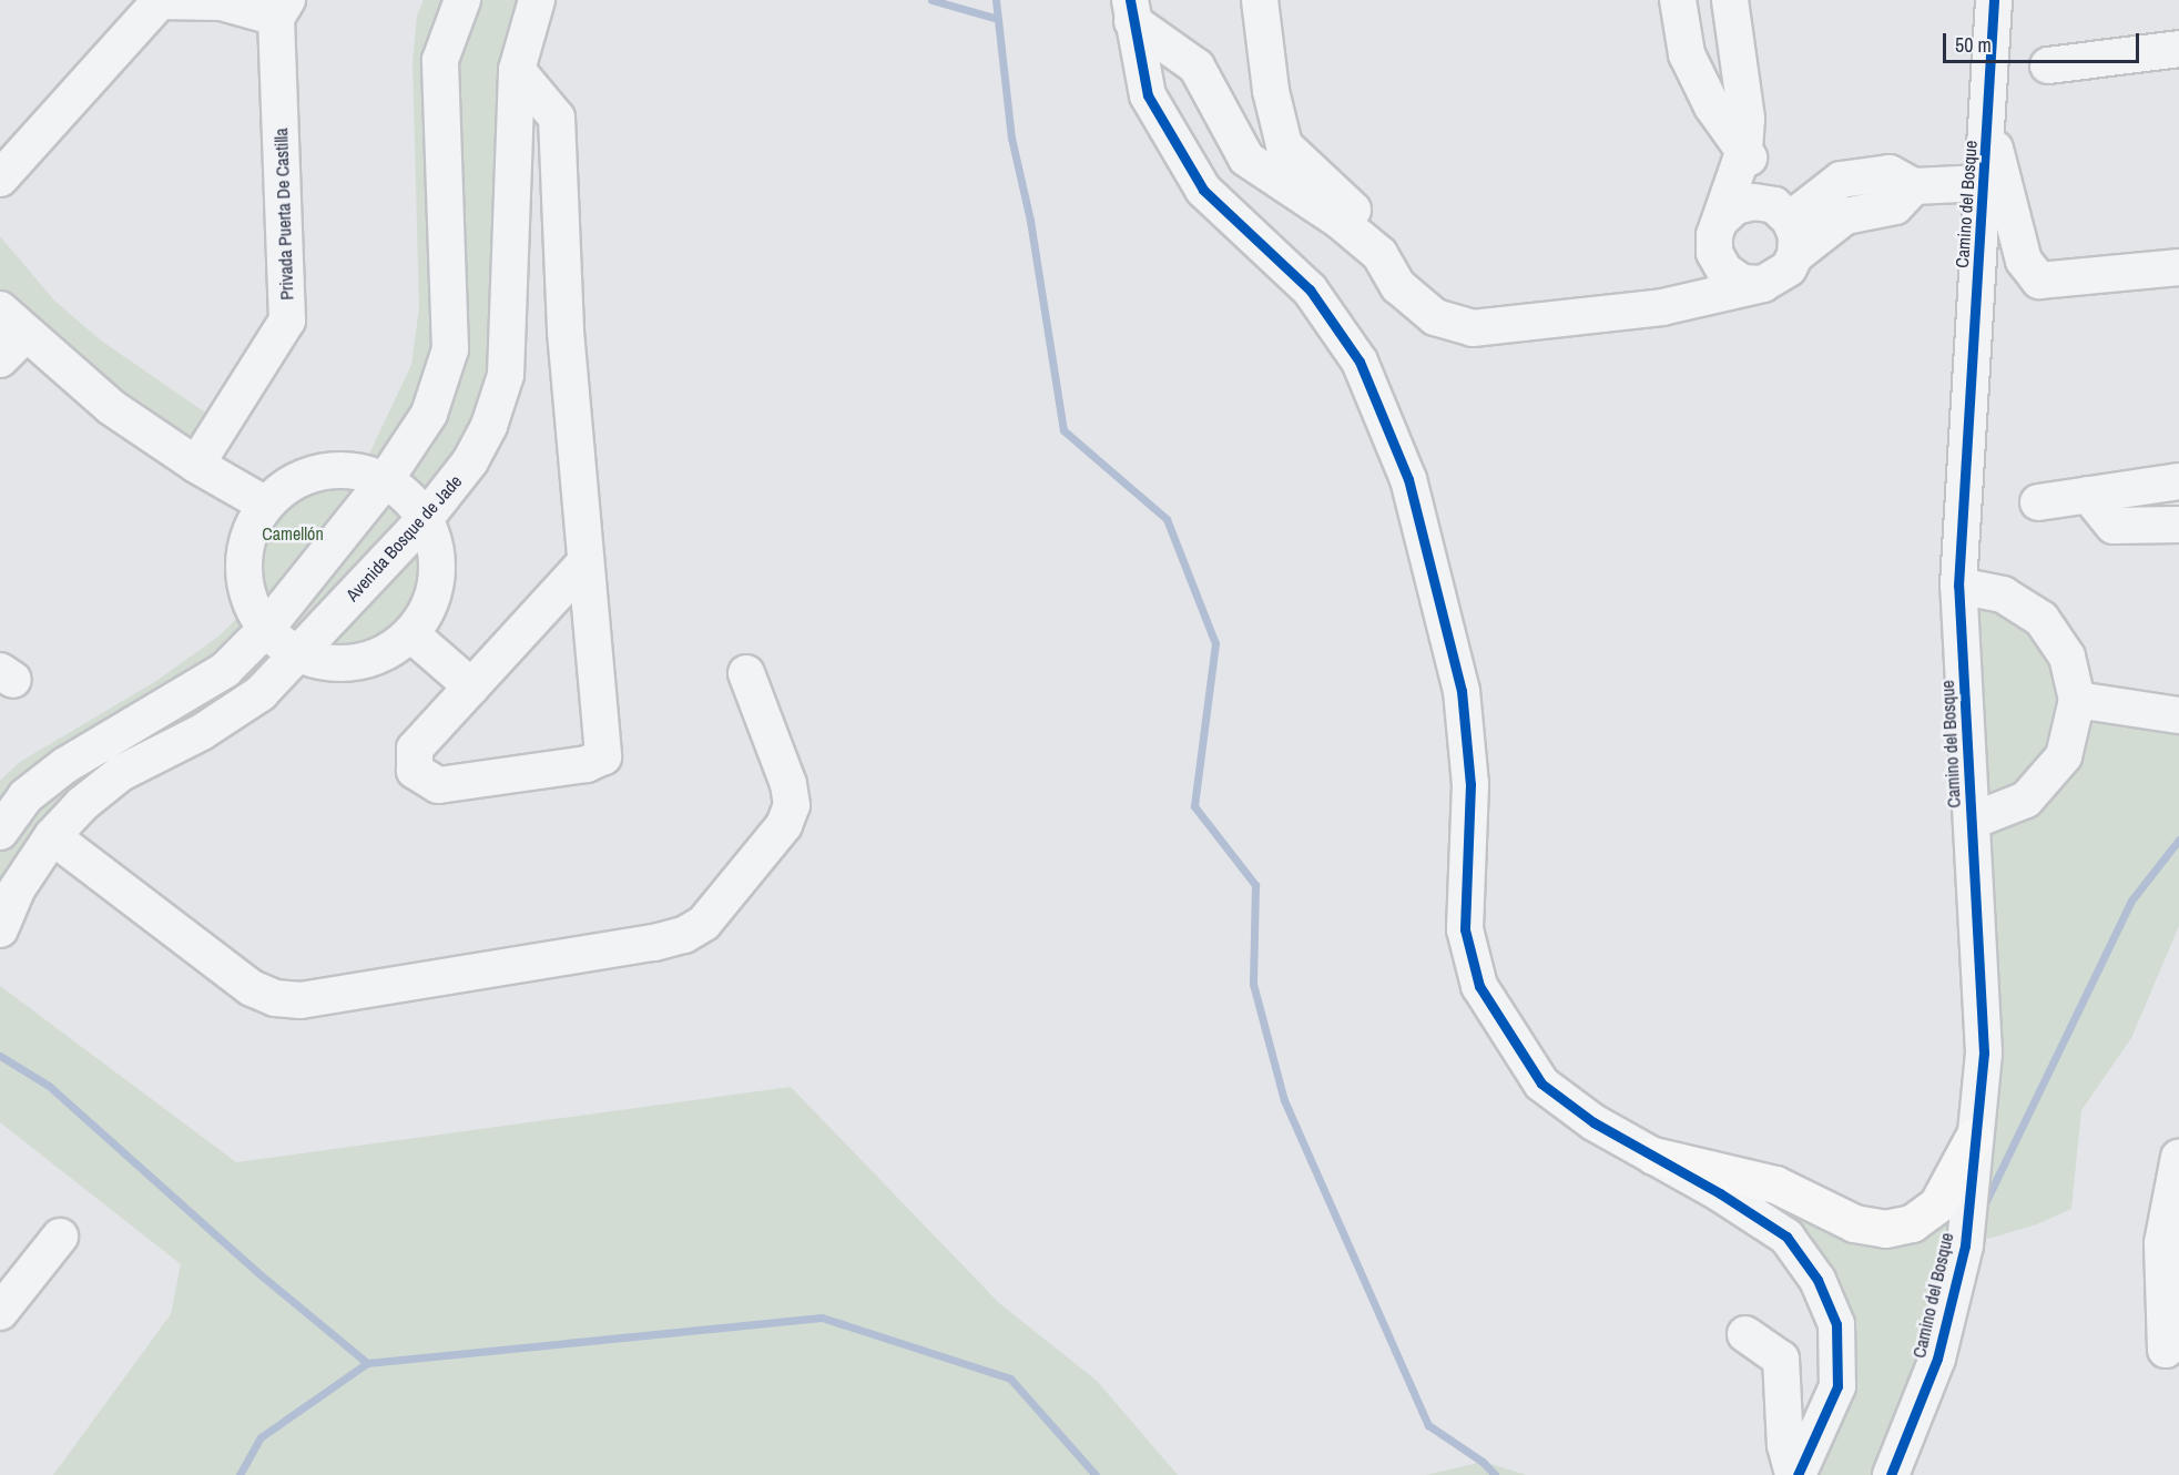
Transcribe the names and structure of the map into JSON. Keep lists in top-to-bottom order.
{
  "streets": {
    "street": ["Camino del Bosque", "Privada Puerta De Castilla", "Avenida Bosque de Jade"]
  },
  "parks": ["Camellón"],
  "scale_bar": "50 m"
}
